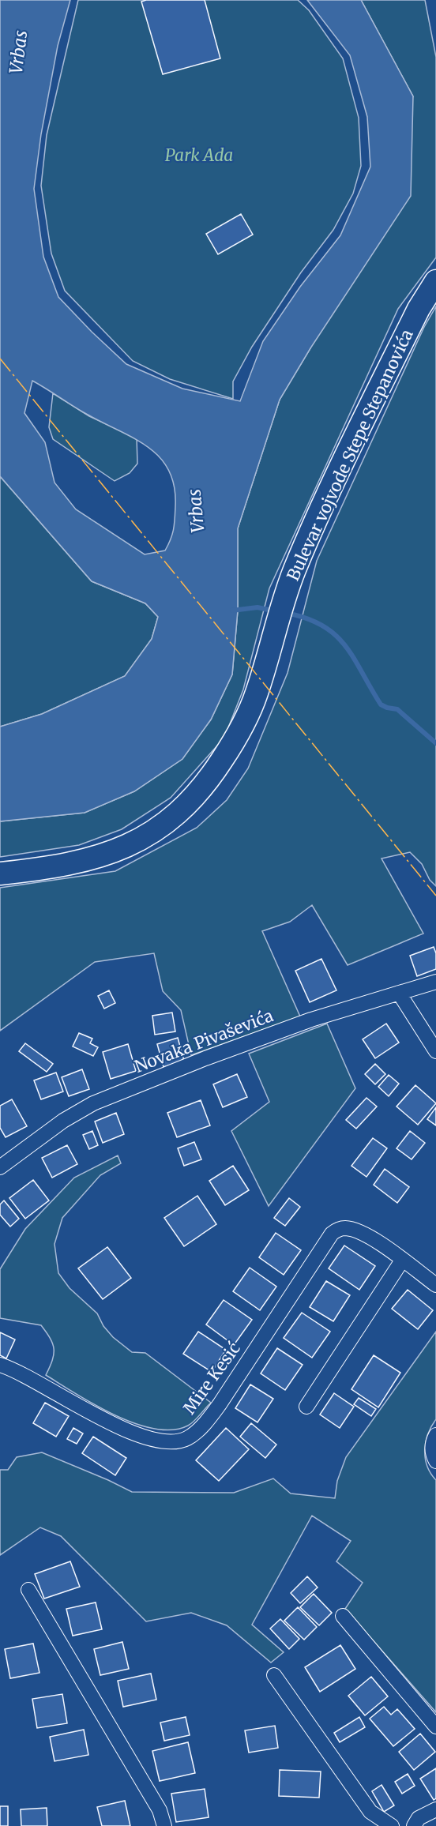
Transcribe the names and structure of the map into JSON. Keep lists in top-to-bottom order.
{
  "streets": {
    "main road": ["Bulevar vojvode Stepe Stepanovića"],
    "street": ["Novaka Pivaševića", "Mire Kesić"]
  },
  "water": ["Vrbas"],
  "parks": ["Park Ada"]
}
